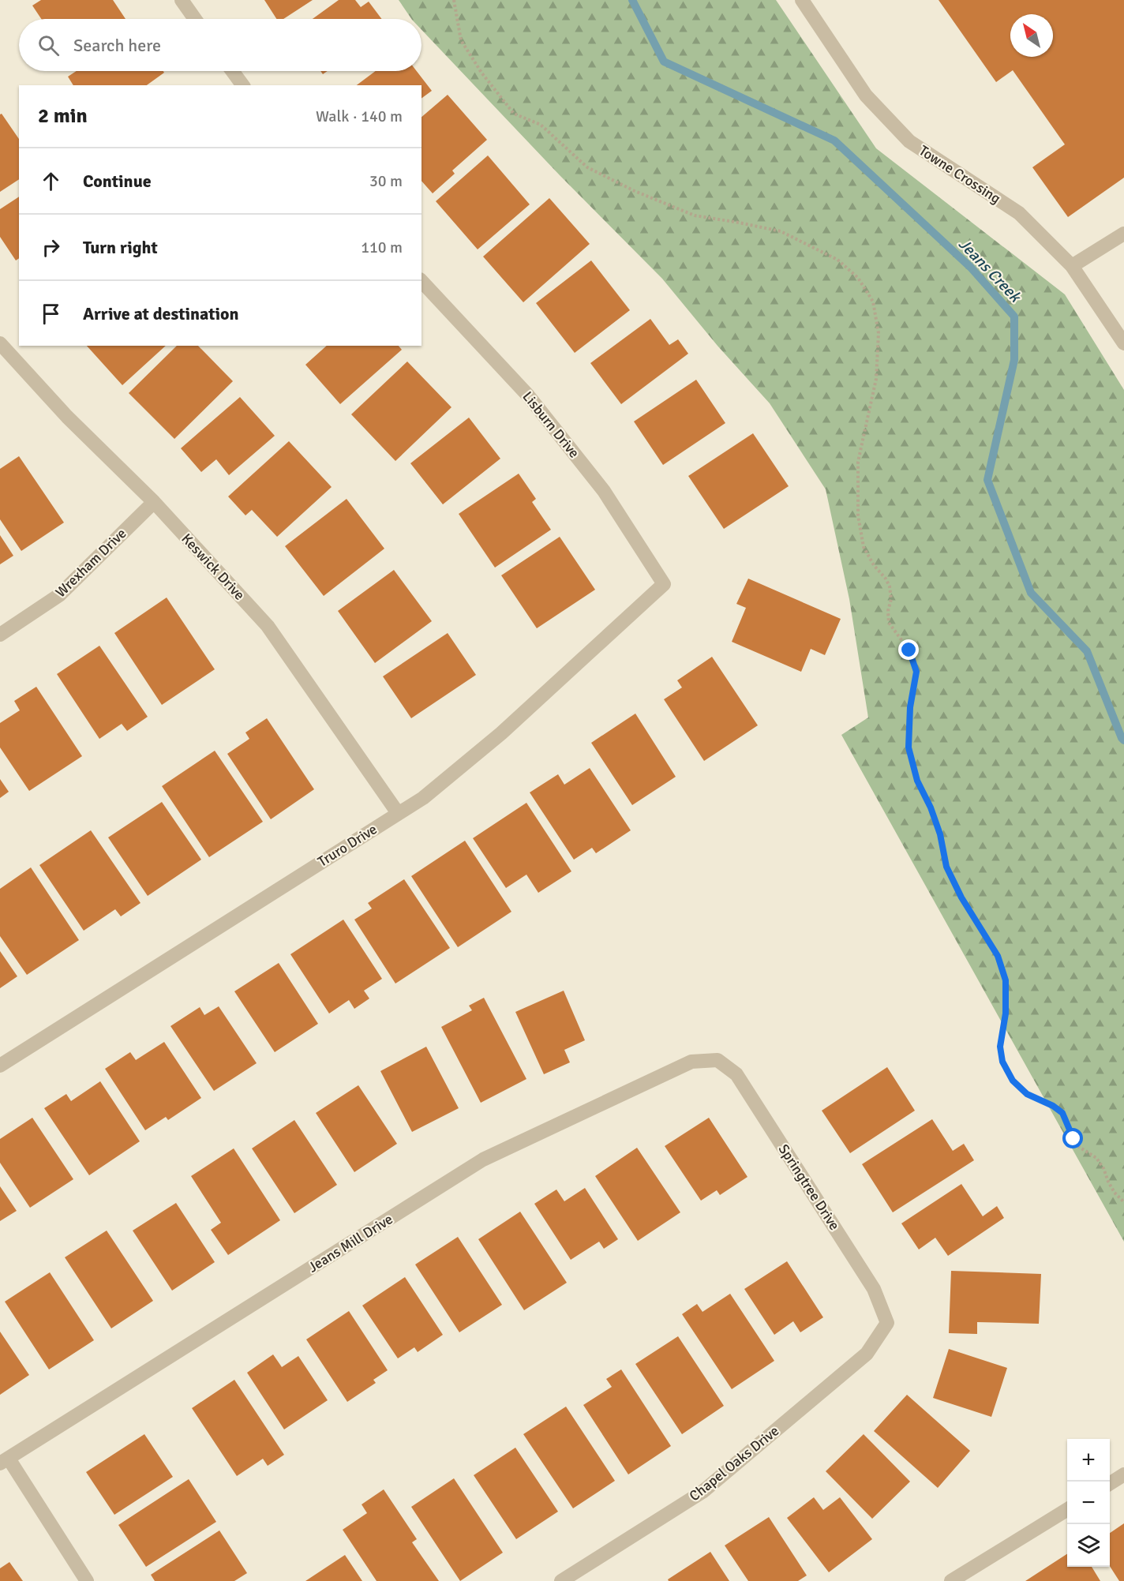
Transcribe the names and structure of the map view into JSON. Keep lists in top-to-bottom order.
{
  "streets": {
    "street": [
      "Towne Crossing",
      "Lisburn Drive",
      "Wrexham Drive",
      "Keswick Drive",
      "Truro Drive",
      "Springtree Drive",
      "Jeans Mill Drive",
      "Chapel Oaks Drive"
    ]
  },
  "crossings": [
    ["Lisburn Drive", "Truro Drive"],
    ["Wrexham Drive", "Keswick Drive"],
    ["Keswick Drive", "Truro Drive"],
    ["Springtree Drive", "Jeans Mill Drive"],
    ["Springtree Drive", "Chapel Oaks Drive"]
  ],
  "water": ["Jeans Creek"],
  "north": "top left",
  "page": {
    "search": "Search here",
    "heading": ["2 min", "Walk · 140 m"],
    "list": [
      ["Continue", "30 m"],
      ["Turn right", "110 m"],
      "Arrive at destination"
    ],
    "map_buttons": ["+", "−"]
  }
}
